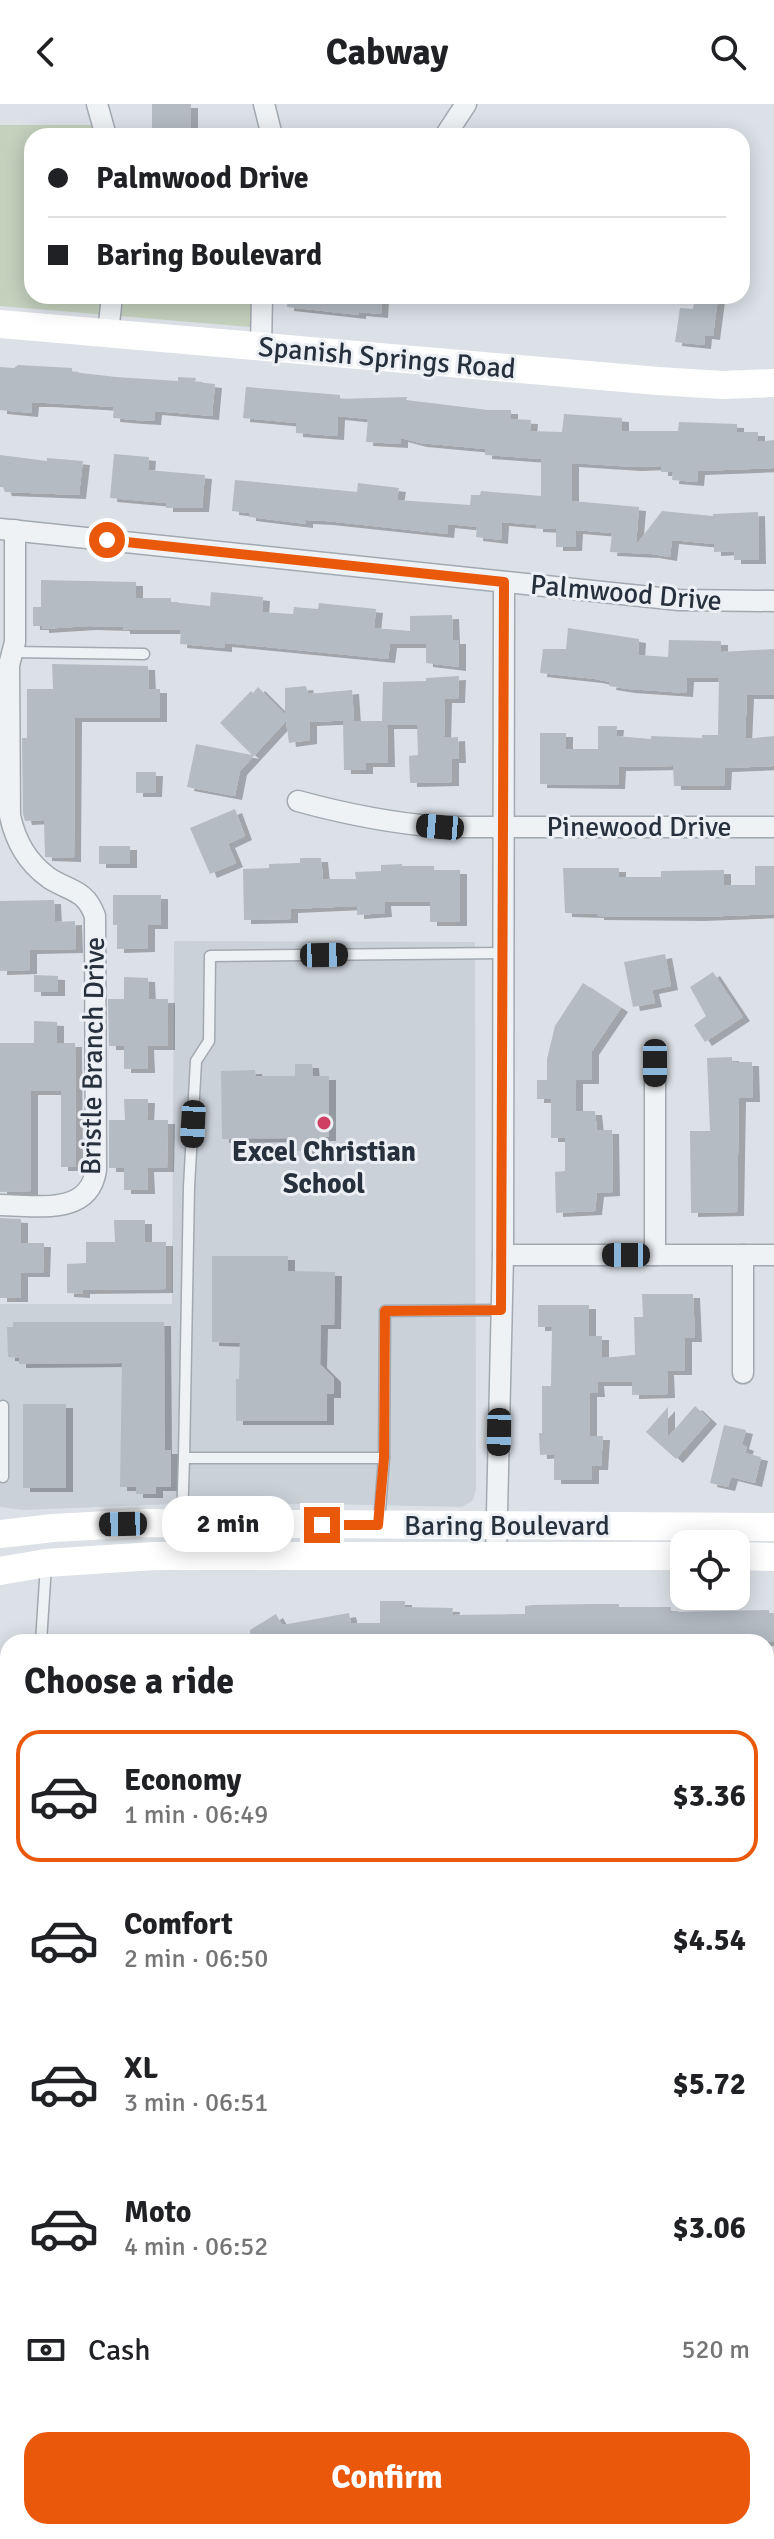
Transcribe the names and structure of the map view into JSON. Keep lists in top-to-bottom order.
{
  "streets": {
    "main road": ["Spanish Springs Road", "Baring Boulevard"],
    "street": ["Palmwood Drive", "Pinewood Drive", "Bristle Branch Drive"]
  },
  "crossings": [
    ["Palmwood Drive", "Bristle Branch Drive"]
  ],
  "places": ["Excel Christian School"],
  "page": {
    "header": "Cabway",
    "banner": ["Palmwood Drive", "Baring Boulevard"],
    "bubble": "2 min",
    "heading": "Choose a ride",
    "list": [
      {
        "name": "Economy",
        "note": "1 min · 06:49",
        "value": "$3.36"
      },
      {
        "name": "Comfort",
        "note": "2 min · 06:50",
        "value": "$4.54"
      },
      {
        "name": "XL",
        "note": "3 min · 06:51",
        "value": "$5.72"
      },
      {
        "name": "Moto",
        "note": "4 min · 06:52",
        "value": "$3.06"
      }
    ],
    "pay": ["Cash", "520 m"],
    "buttons": "Confirm"
  }
}
